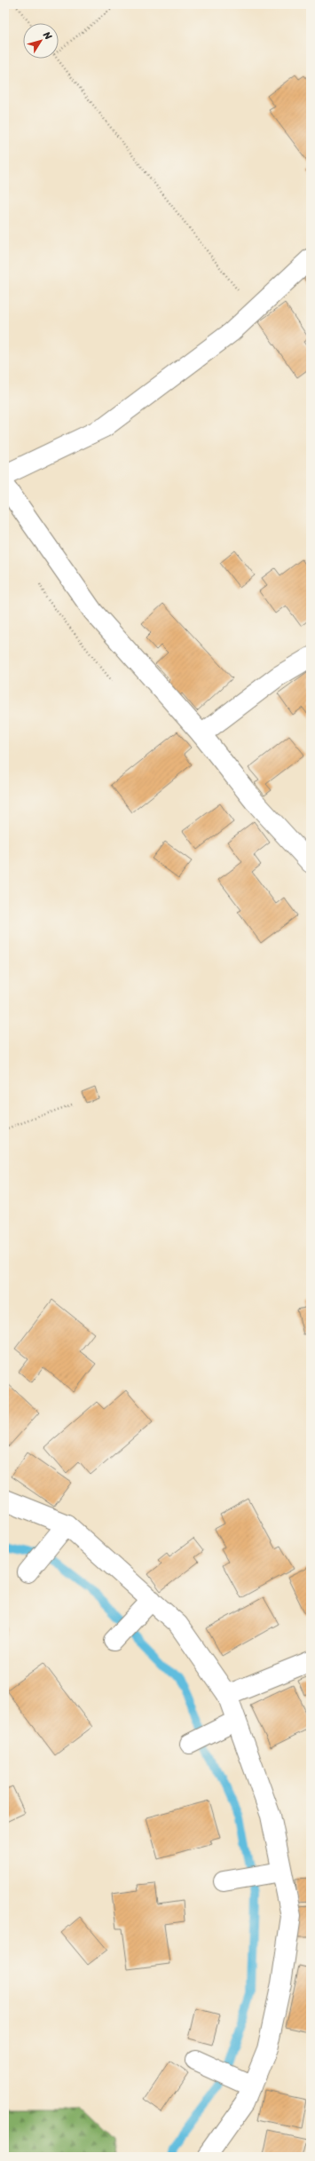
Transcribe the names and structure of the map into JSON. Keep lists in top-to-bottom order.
{
  "north": "top right"
}
